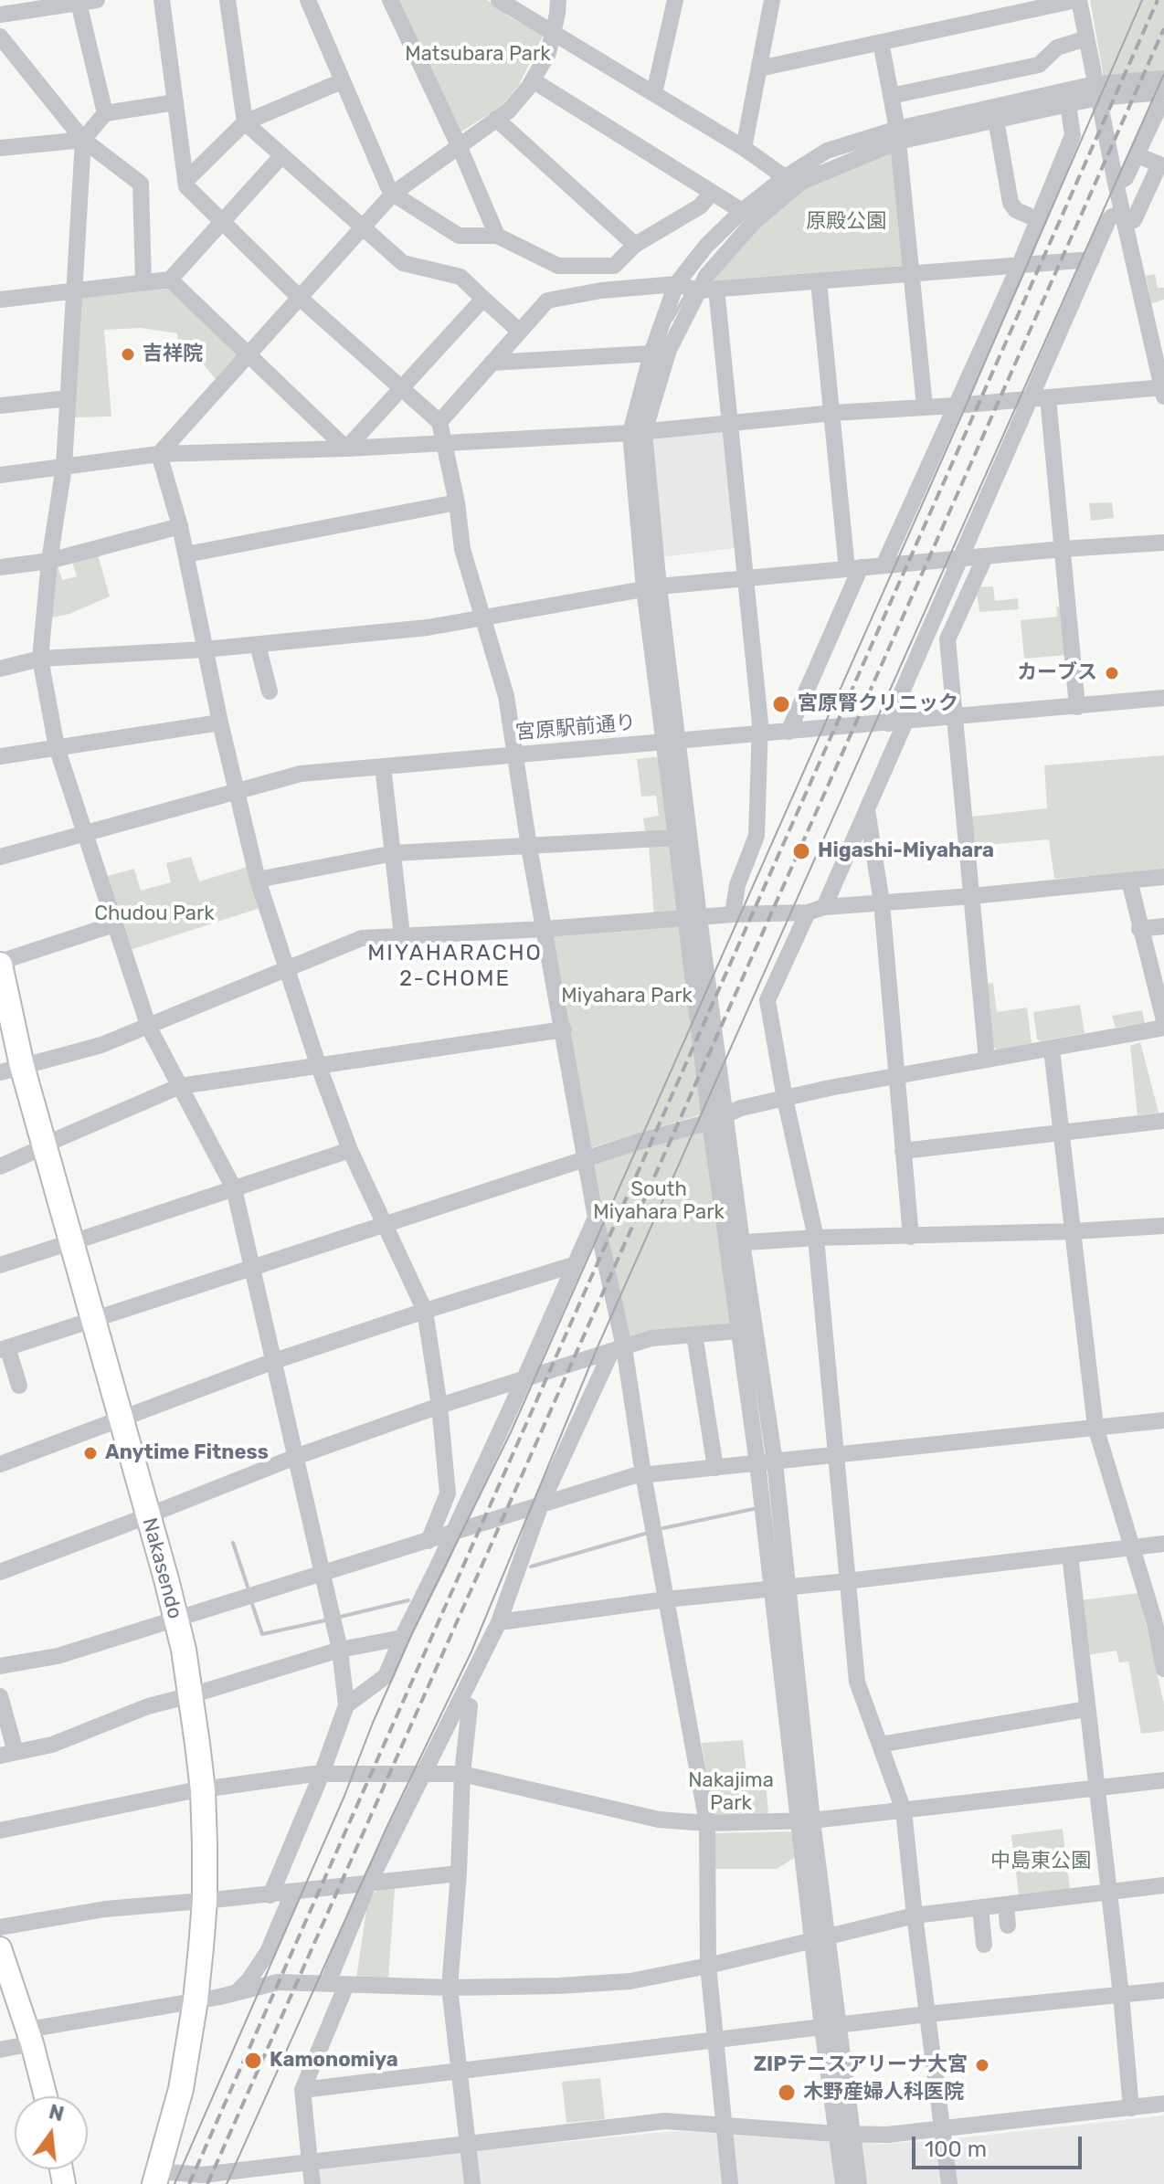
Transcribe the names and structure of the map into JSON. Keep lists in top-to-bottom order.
{
  "streets": {
    "highway": ["Nakasendo"],
    "street": ["宮原駅前通り"]
  },
  "districts": ["MIYAHARACHO 2-CHOME"],
  "parks": [
    "Matsubara Park",
    "原殿公園",
    "Chudou Park",
    "Miyahara Park",
    "South Miyahara Park",
    "Nakajima Park",
    "中島東公園"
  ],
  "places": [
    "吉祥院",
    "カーブス",
    "宮原腎クリニック",
    "Higashi-Miyahara",
    "Anytime Fitness",
    "Kamonomiya",
    "ZIPテニスアリーナ大宮",
    "木野産婦人科医院"
  ],
  "scale_bar": "100 m",
  "north": "top"
}
